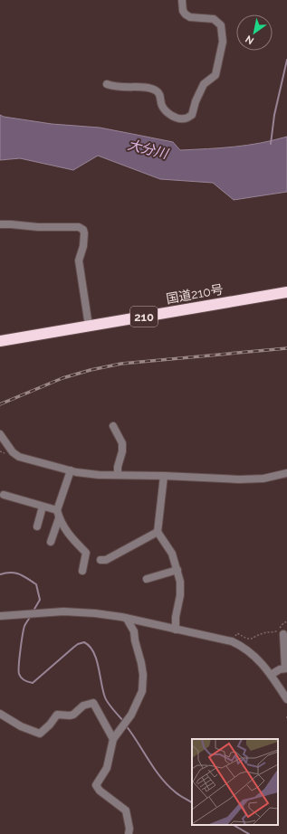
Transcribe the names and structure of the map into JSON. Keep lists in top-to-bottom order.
{
  "streets": {
    "highway": ["国道210号", "210"]
  },
  "water": ["大分川"],
  "north": "bottom left"
}
